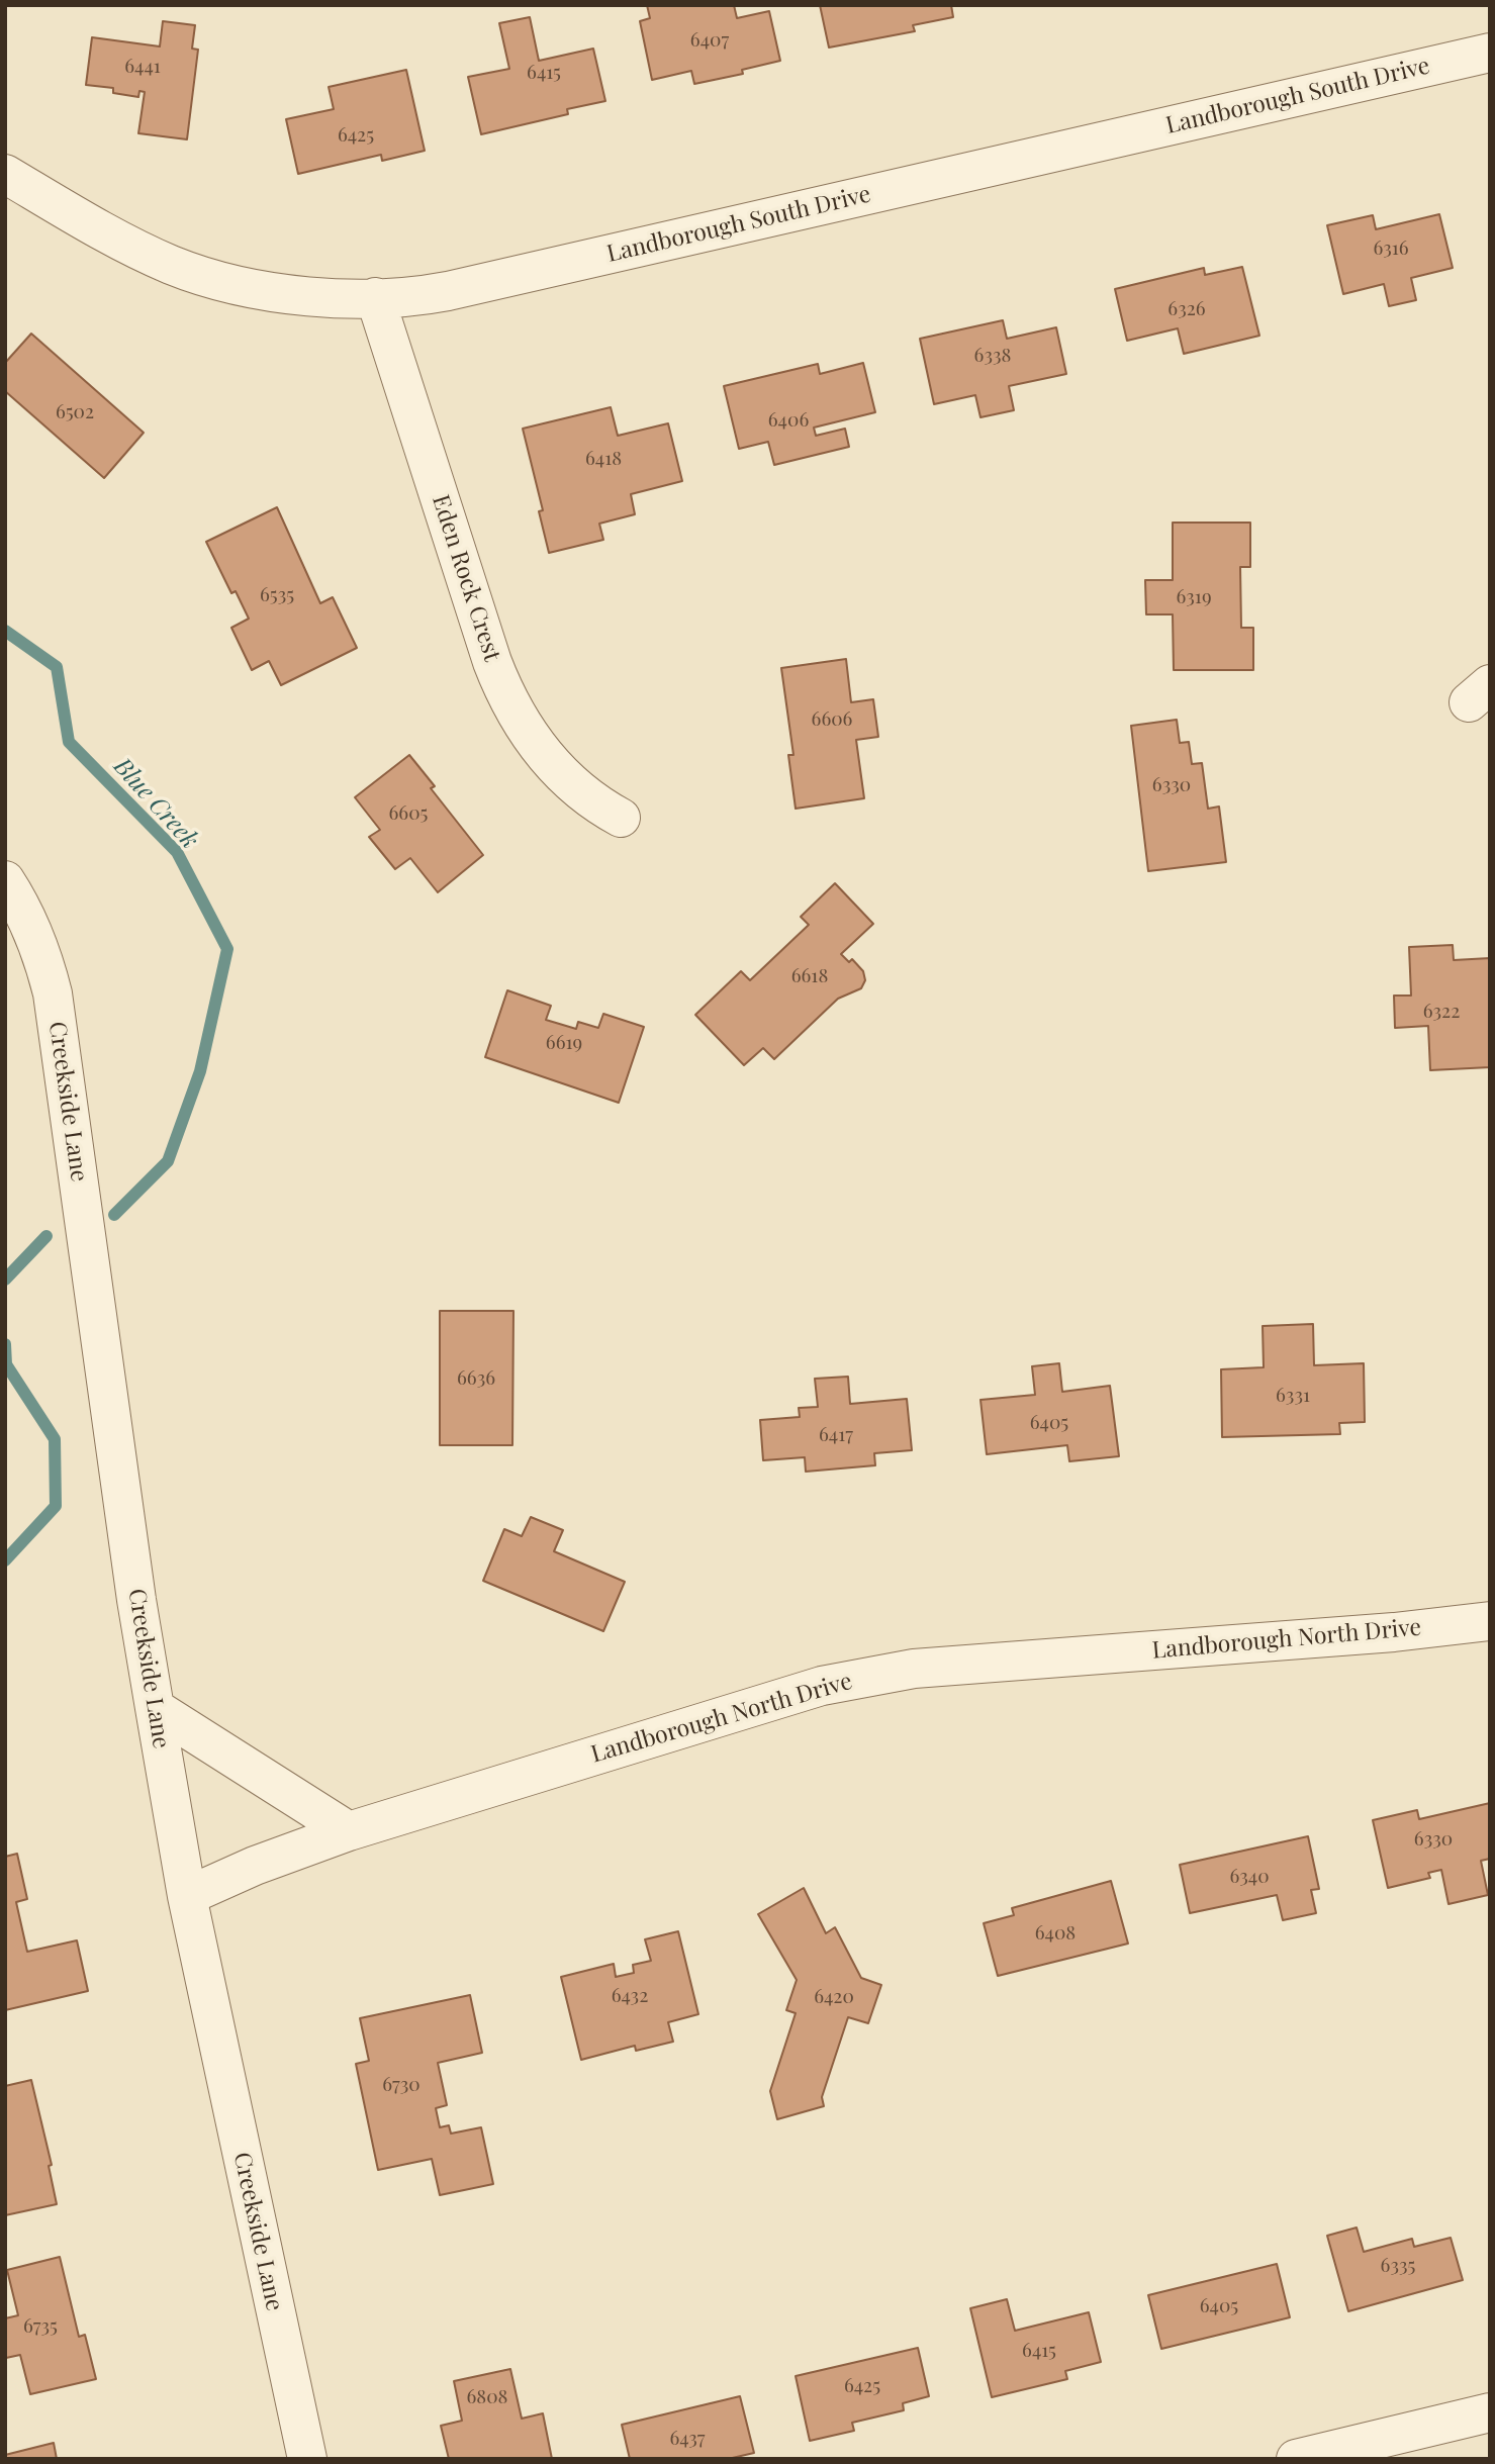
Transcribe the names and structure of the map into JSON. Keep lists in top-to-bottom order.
{
  "streets": {
    "street": [
      "Landborough South Drive",
      "Eden Rock Crest",
      "Creekside Lane",
      "Landborough North Drive"
    ]
  },
  "crossings": [
    ["Landborough South Drive", "Eden Rock Crest"],
    ["Creekside Lane", "Landborough North Drive"]
  ],
  "water": ["Blue Creek"],
  "house_numbers": [
    "6407",
    "6441",
    "6415",
    "6425",
    "6316",
    "6326",
    "6338",
    "6502",
    "6406",
    "6418",
    "6535",
    "6319",
    "6606",
    "6330",
    "6605",
    "6618",
    "6322",
    "6619",
    "6636",
    "6331",
    "6405",
    "6417",
    "6330",
    "6340",
    "6408",
    "6432",
    "6420",
    "6730",
    "6335",
    "6405",
    "6735",
    "6415",
    "6425",
    "6808",
    "6437"
  ]
}
